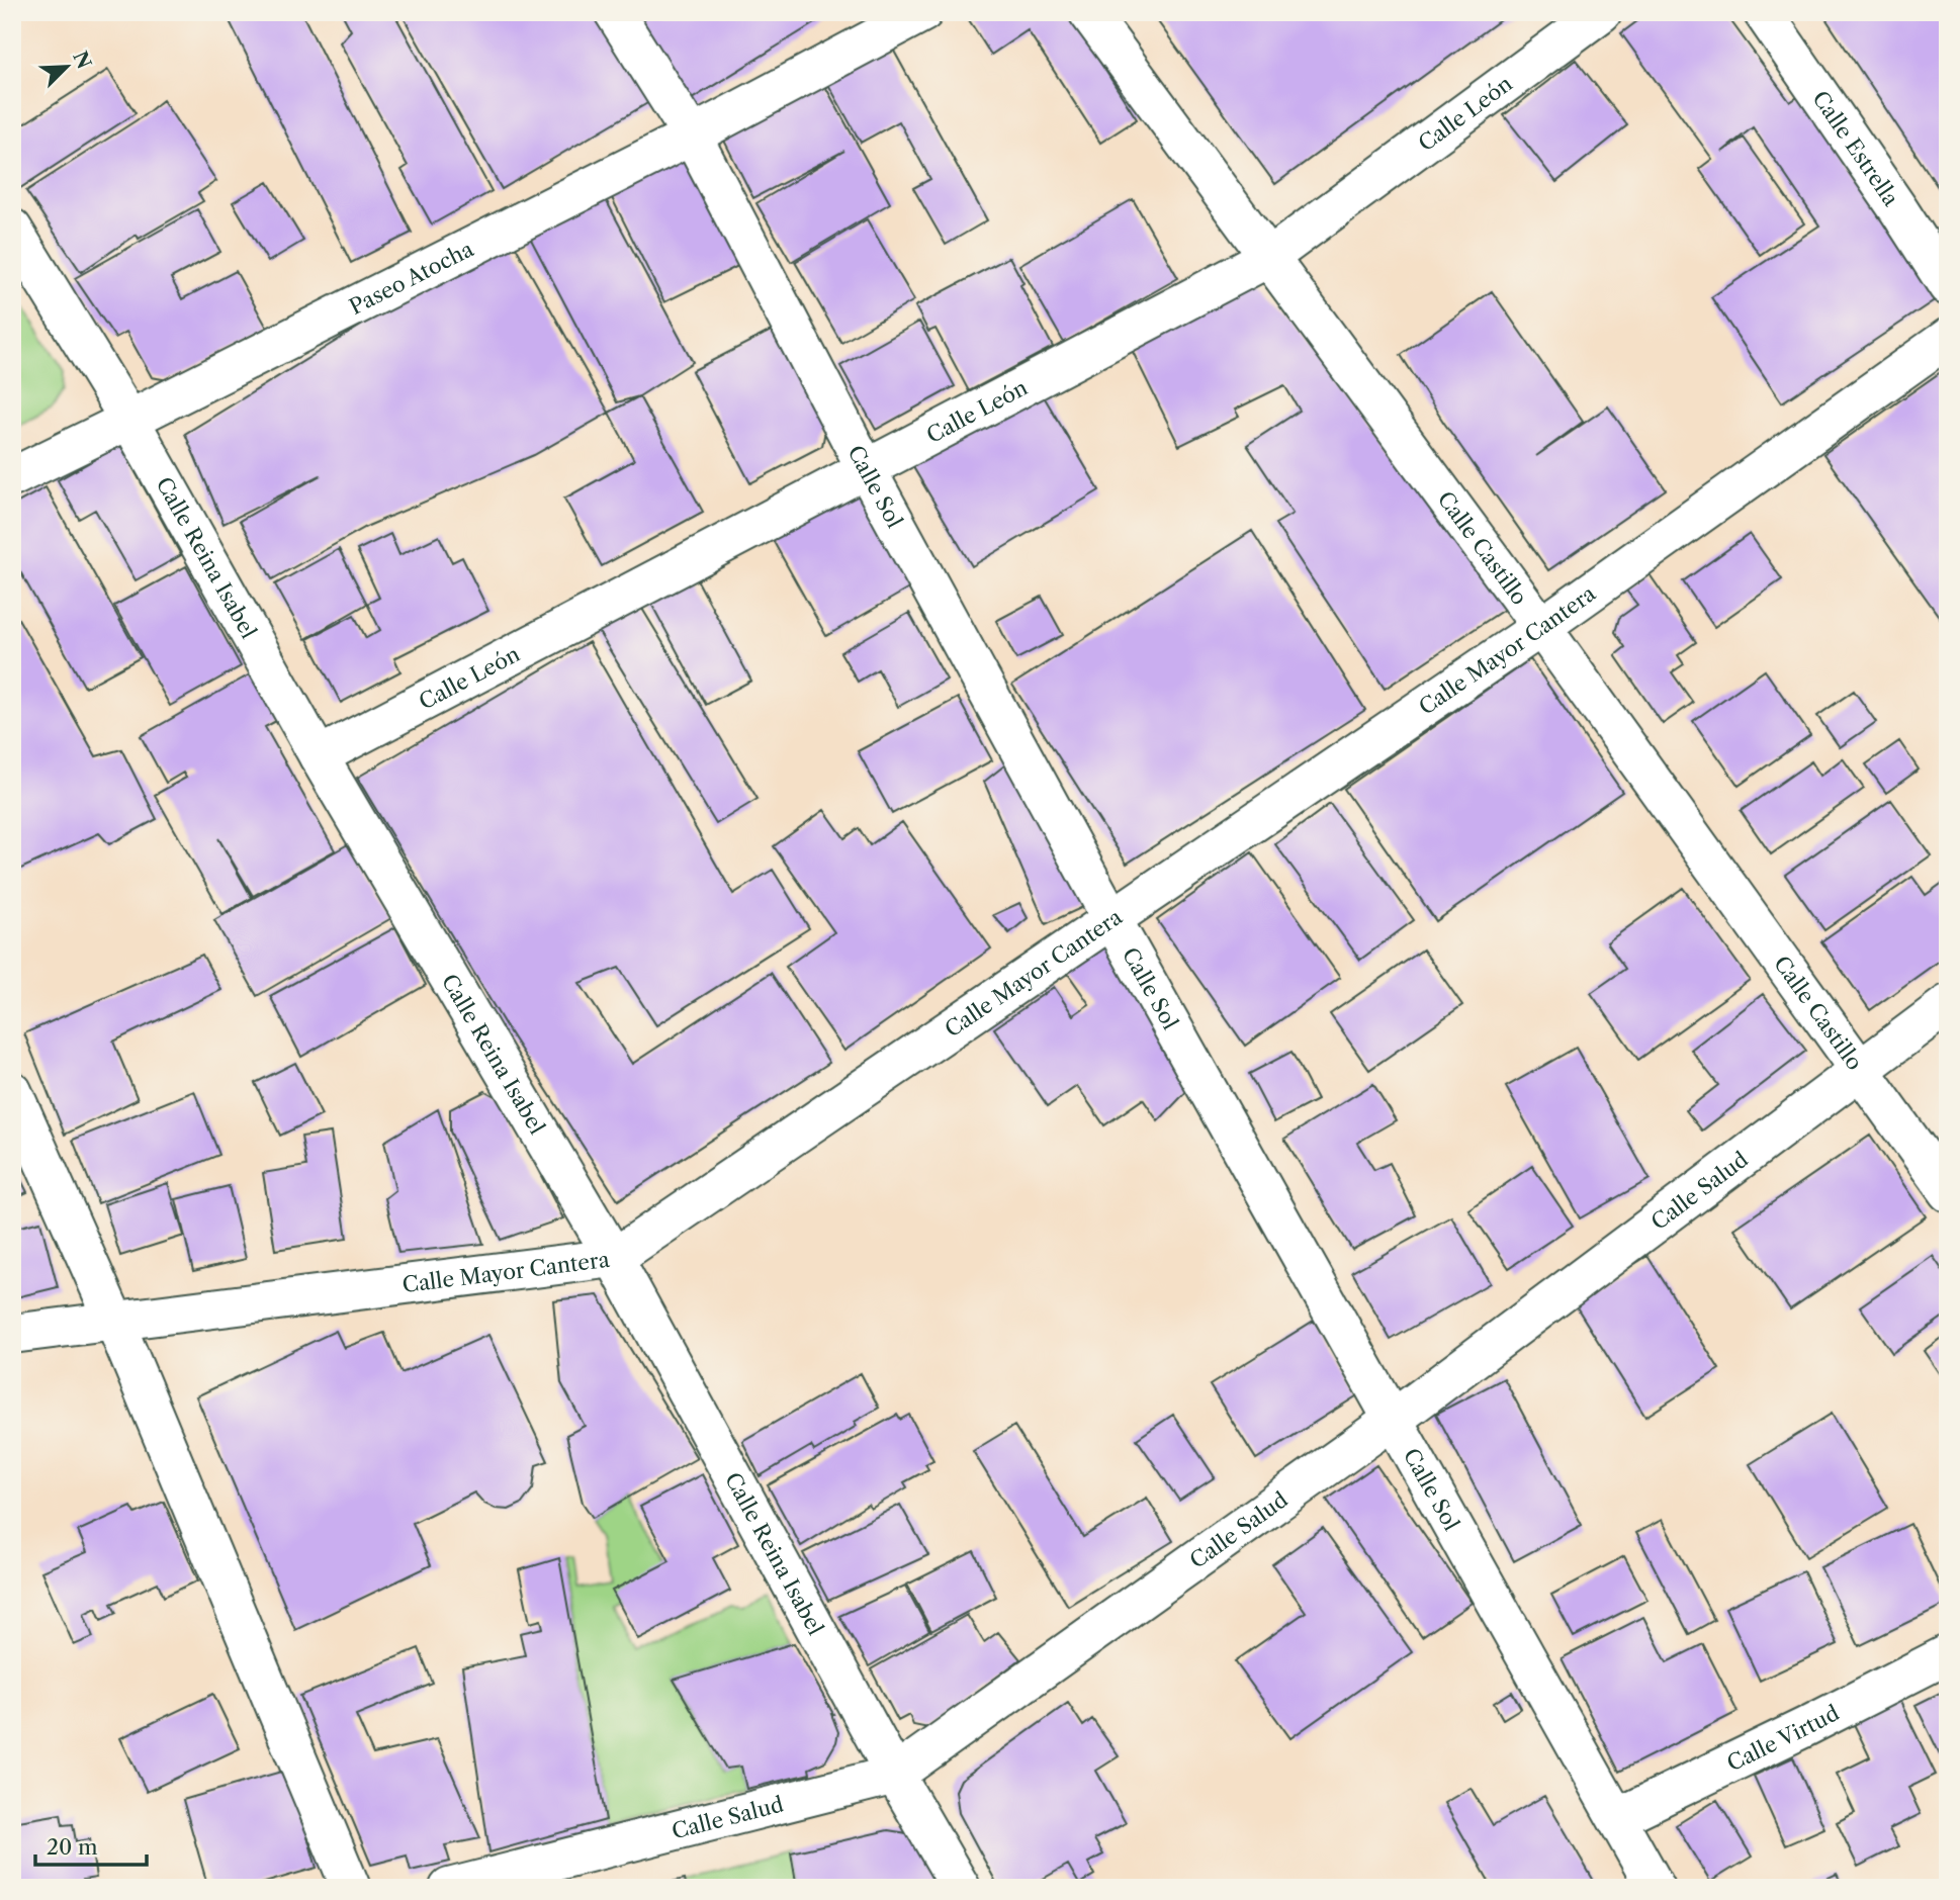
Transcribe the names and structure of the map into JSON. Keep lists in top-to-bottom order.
{
  "streets": {
    "main road": [
      "Calle León",
      "Calle Estrella",
      "Paseo Atocha",
      "Calle Sol",
      "Calle Castillo",
      "Calle Reina Isabel",
      "Calle Mayor Cantera",
      "Calle Salud",
      "Calle Virtud"
    ]
  },
  "crossings": [
    ["Calle León", "Calle Sol"],
    ["Calle León", "Calle Castillo"],
    ["Calle León", "Calle Reina Isabel"],
    ["Paseo Atocha", "Calle Sol"],
    ["Paseo Atocha", "Calle Reina Isabel"],
    ["Calle Sol", "Calle Mayor Cantera"],
    ["Calle Sol", "Calle Salud"],
    ["Calle Sol", "Calle Virtud"],
    ["Calle Castillo", "Calle Mayor Cantera"],
    ["Calle Castillo", "Calle Salud"],
    ["Calle Reina Isabel", "Calle Mayor Cantera"],
    ["Calle Reina Isabel", "Calle Salud"]
  ],
  "scale_bar": "20 m",
  "north": "top right"
}
